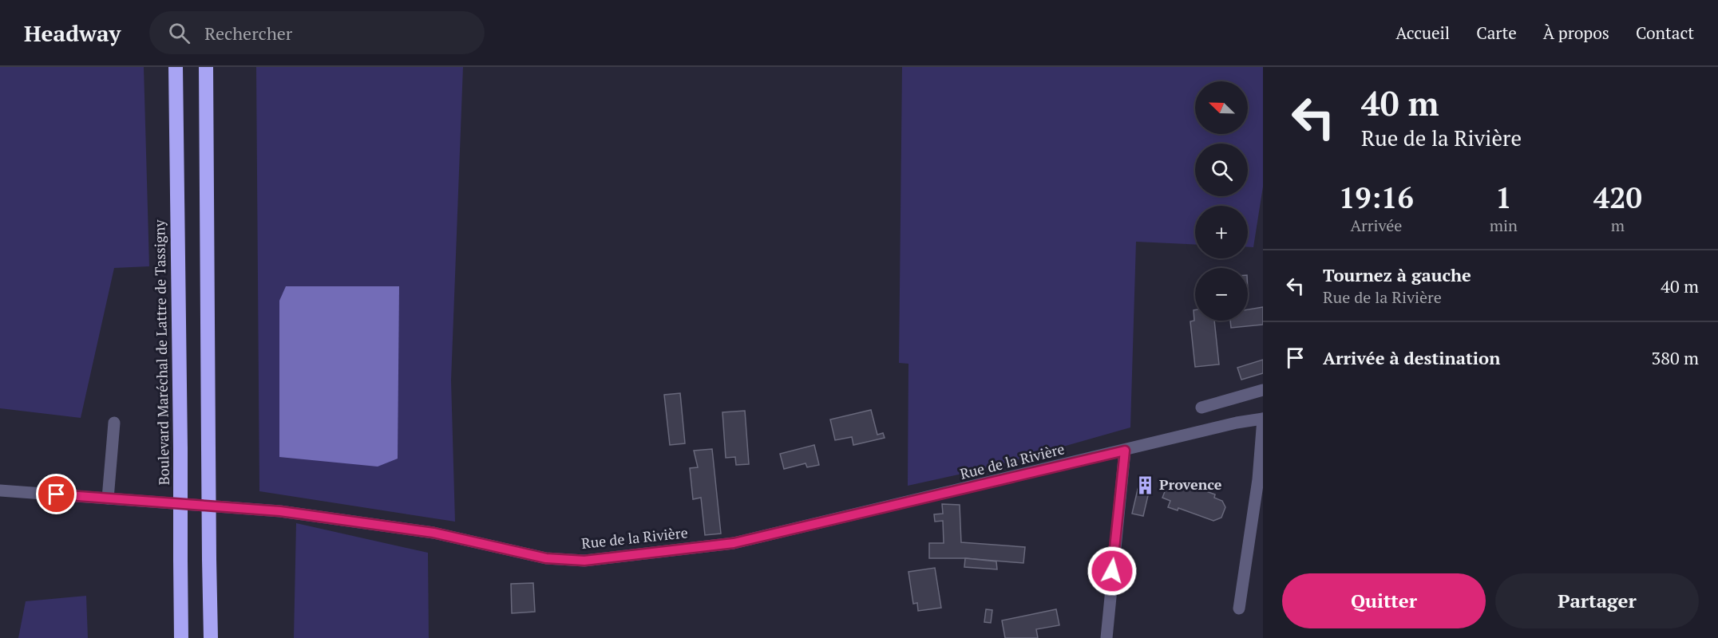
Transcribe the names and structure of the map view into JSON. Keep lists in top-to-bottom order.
{
  "streets": {
    "highway": ["Boulevard Maréchal de Lattre de Tassigny"],
    "street": ["Rue de la Rivière"]
  },
  "places": {
    "building": ["Provence"]
  },
  "north": "top left",
  "page": {
    "header": "Headway",
    "search": "Rechercher",
    "nav": [
      "Accueil",
      "Carte",
      "À propos",
      "Contact"
    ],
    "turn": ["40 m", "Rue de la Rivière"],
    "map_buttons": ["+", "−"],
    "eta": [
      "19:16",
      "Arrivée",
      "1",
      "min",
      "420",
      "m"
    ],
    "list": [
      {
        "name": "Tournez à gauche",
        "note": "Rue de la Rivière",
        "value": "40 m"
      },
      {
        "name": "Arrivée à destination",
        "value": "380 m"
      }
    ],
    "buttons": ["Quitter", "Partager"]
  }
}
